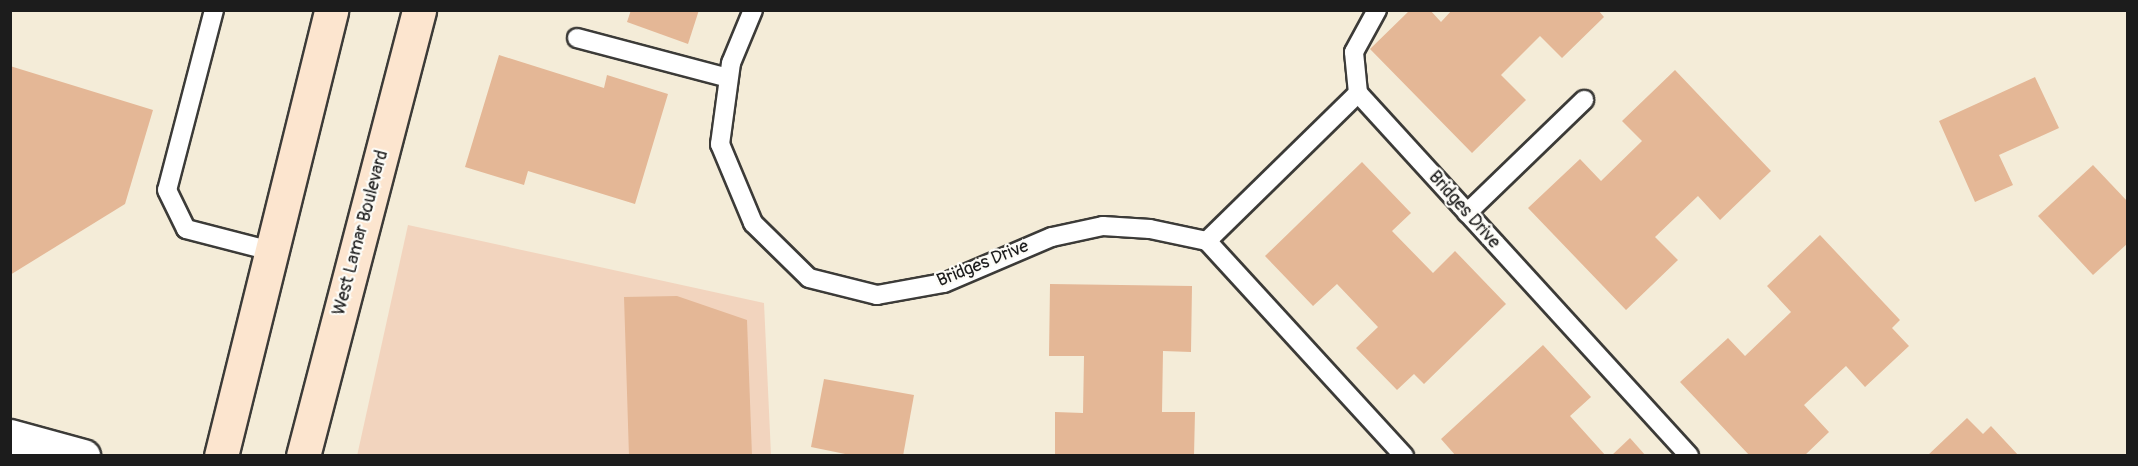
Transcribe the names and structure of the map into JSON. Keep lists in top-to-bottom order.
{
  "streets": {
    "main road": ["West Lamar Boulevard"],
    "lane": ["Bridges Drive"]
  }
}
